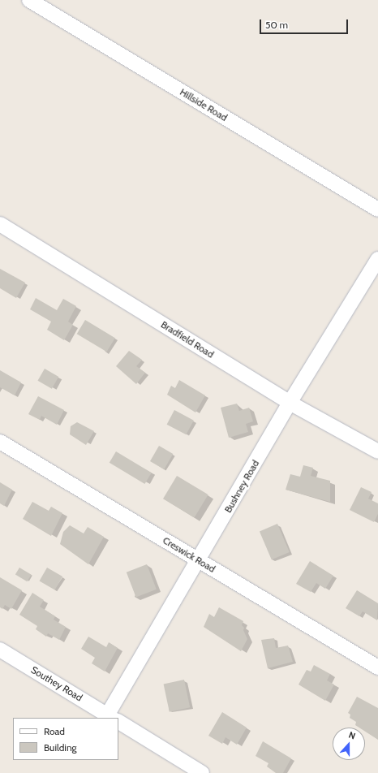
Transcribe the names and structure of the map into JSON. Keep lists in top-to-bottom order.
{
  "streets": {
    "street": [
      "Hillside Road",
      "Bradfield Road",
      "Bushney Road",
      "Creswick Road",
      "Southey Road"
    ]
  },
  "crossings": [
    ["Bradfield Road", "Bushney Road"],
    ["Bushney Road", "Creswick Road"]
  ],
  "legend": ["Road", "Building"],
  "scale_bar": "50 m",
  "north": "top"
}
